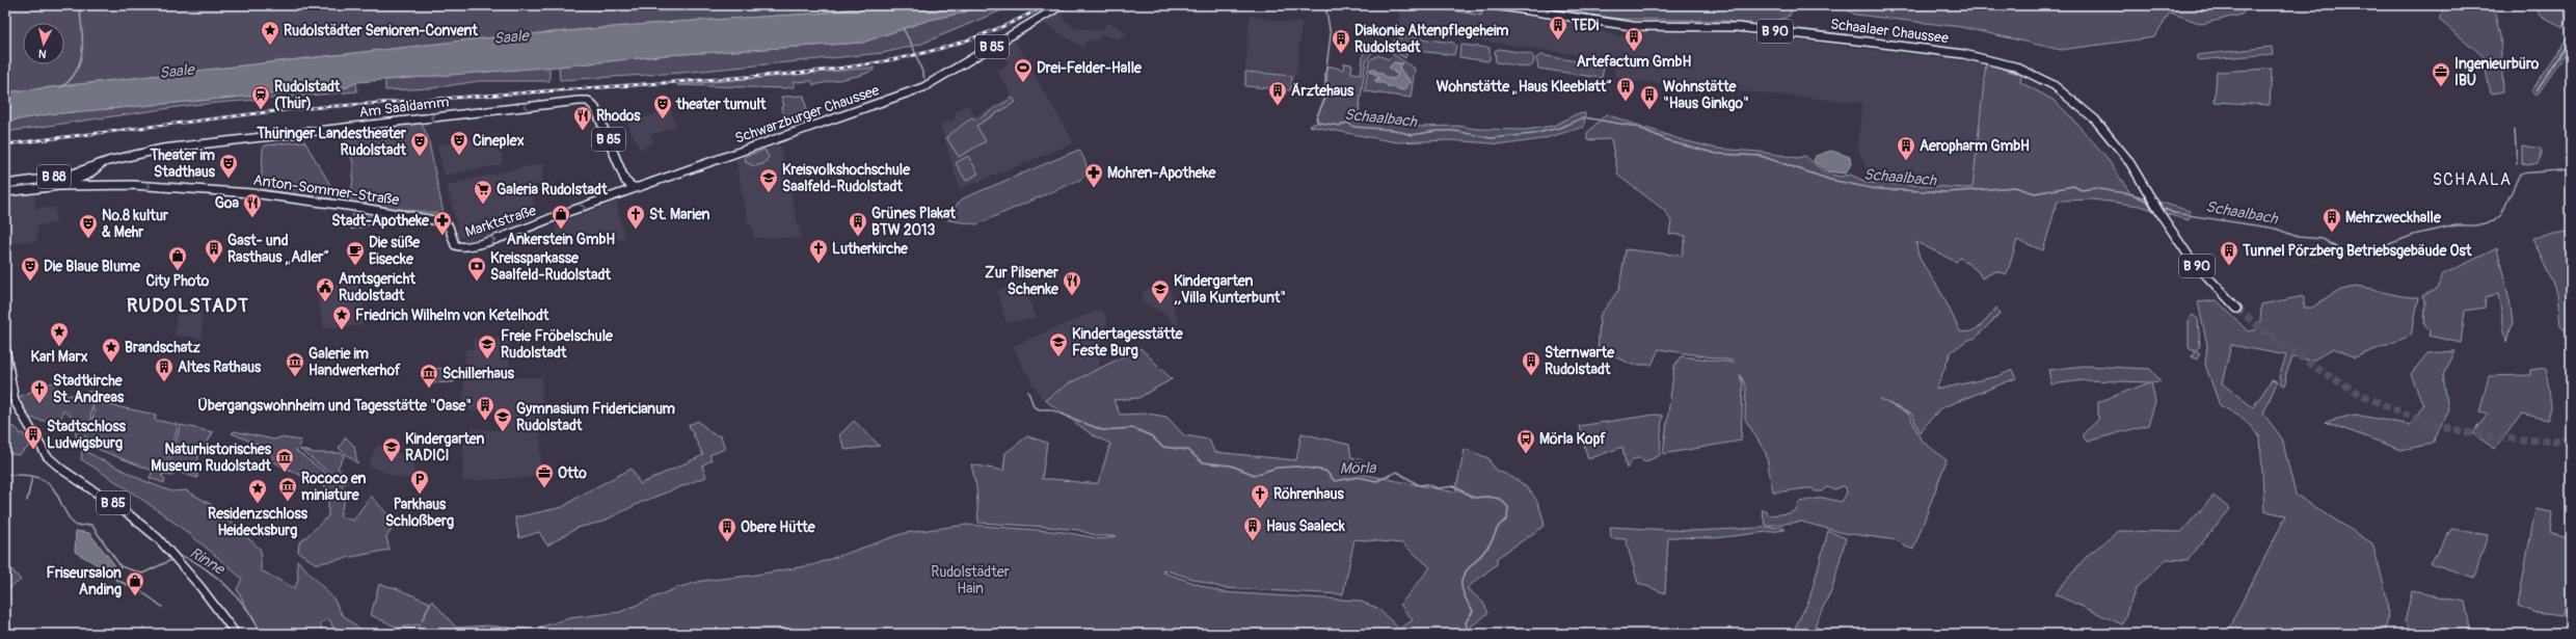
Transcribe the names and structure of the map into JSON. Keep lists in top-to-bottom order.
{
  "streets": {
    "main road": [
      "B 90",
      "Schaalaer Chaussee",
      "B 85",
      "Am Saaldamm",
      "Schwarzburger Chaussee",
      "B 88",
      "Anton-Sommer-Straße",
      "Marktstraße"
    ]
  },
  "crossings": [
    ["B 85", "Am Saaldamm"],
    ["B 85", "Schwarzburger Chaussee"],
    ["B 85", "Anton-Sommer-Straße"],
    ["Am Saaldamm", "Anton-Sommer-Straße"],
    ["Schwarzburger Chaussee", "Marktstraße"],
    ["Anton-Sommer-Straße", "Marktstraße"]
  ],
  "one_way": ["Am Saaldamm", "Anton-Sommer-Straße", "Marktstraße"],
  "districts": ["SCHAALA", "RUDOLSTADT"],
  "water": [
    "Saale",
    "Schaalbach",
    "Mörla",
    "Rinne"
  ],
  "parks": ["Rudolstädter Hain"],
  "places": {
    "building": [
      "TEDi",
      "Artefactum GmbH",
      "Diakonie Altenpflegeheim Rudolstadt",
      "Wohnstätte „Haus Kleeblatt“",
      "Ärztehaus",
      "Wohnstätte \"Haus Ginkgo\"",
      "Aeropharm GmbH",
      "Mehrzweckhalle",
      "Grünes Plakat BTW 2013",
      "Gast- und Rasthaus „Adler“",
      "Tunnel Pörzberg Betriebsgebäude Ost",
      "Sternwarte Rudolstadt",
      "Altes Rathaus",
      "Übergangswohnheim und Tagesstätte \"Oase\"",
      "Stadtschloss Ludwigsburg",
      "Haus Saaleck",
      "Obere Hütte"
    ],
    "place": [
      "Rudolstädter Senioren-Convent",
      "Friedrich Wilhelm von Ketelhodt",
      "Karl Marx",
      "Brandschatz",
      "Residenzschloss Heidecksburg"
    ],
    "sports": ["Drei-Felder-Halle"],
    "office": ["Ingenieurbüro IBU", "Otto"],
    "station": ["Rudolstadt (Thür)"],
    "theatre": [
      "theater tumult",
      "Cineplex",
      "Thüringer Landestheater Rudolstadt",
      "Theater im Stadthaus",
      "No.8 kultur & Mehr",
      "Die Blaue Blume"
    ],
    "restaurant": ["Rhodos", "Goa", "Zur Pilsener Schenke"],
    "pharmacy": ["Mohren-Apotheke", "Stadt-Apotheke"],
    "school or university": [
      "Kreisvolkshochschule Saalfeld-Rudolstadt",
      "Kindergarten ,,Villa Kunterbunt\"",
      "Kindertagesstätte Feste Burg",
      "Freie Fröbelschule Rudolstadt",
      "Gymnasium Fridericianum Rudolstadt",
      "Kindergarten RADICI"
    ],
    "supermarket": ["Galeria Rudolstadt"],
    "shop": ["Ankerstein GmbH", "City Photo", "Friseursalon Anding"],
    "church": [
      "St. Marien",
      "Lutherkirche",
      "Stadtkirche St. Andreas",
      "Röhrenhaus"
    ],
    "cafe": ["Die süße Eisecke"],
    "bank": ["Kreissparkasse Saalfeld-Rudolstadt"],
    "public building": ["Amtsgericht Rudolstadt"],
    "museum": [
      "Galerie im Handwerkerhof",
      "Schillerhaus",
      "Naturhistorisches Museum Rudolstadt",
      "Rococo en miniature"
    ],
    "bus stop": ["Mörla Kopf"],
    "parking": ["Parkhaus Schloßberg"]
  },
  "north": "bottom"
}
